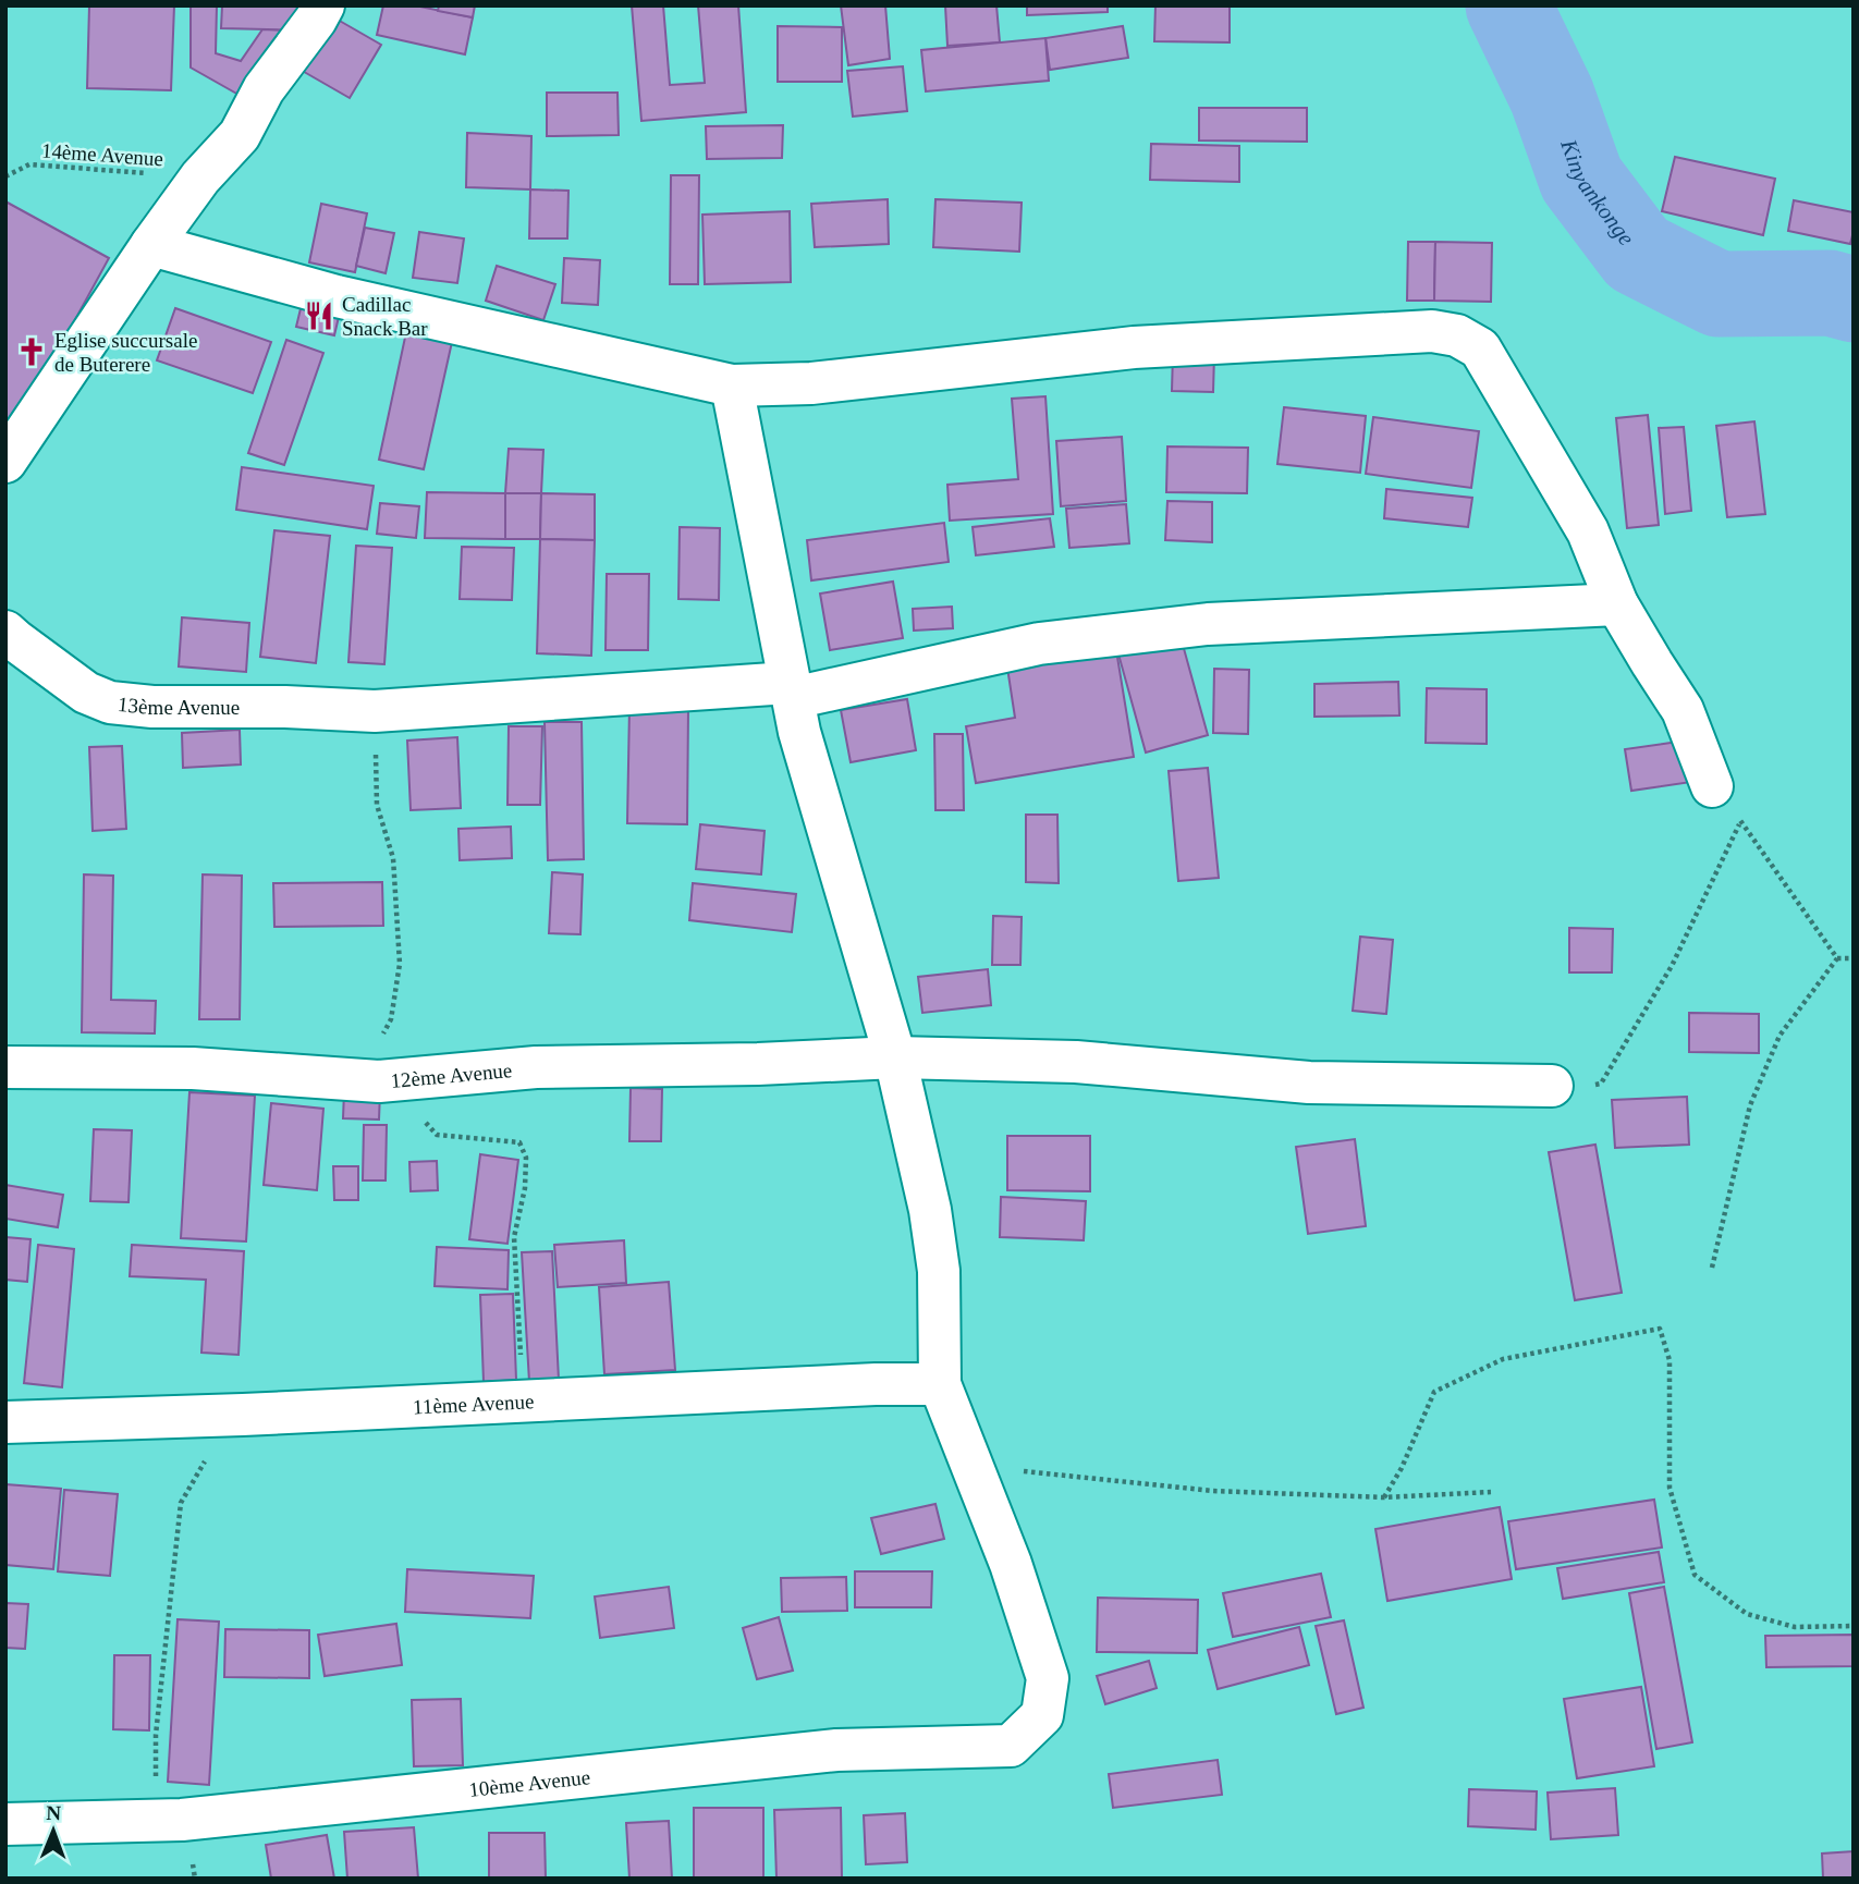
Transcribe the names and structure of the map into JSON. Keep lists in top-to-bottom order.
{
  "streets": {
    "street": [
      "13ème Avenue",
      "12ème Avenue",
      "11ème Avenue",
      "10ème Avenue"
    ],
    "path": ["14ème Avenue"]
  },
  "water": ["Kinyankonge"],
  "places": {
    "restaurant": ["Cadillac Snack Bar"],
    "church": ["Eglise succursale de Buterere"]
  },
  "north": "top"
}
